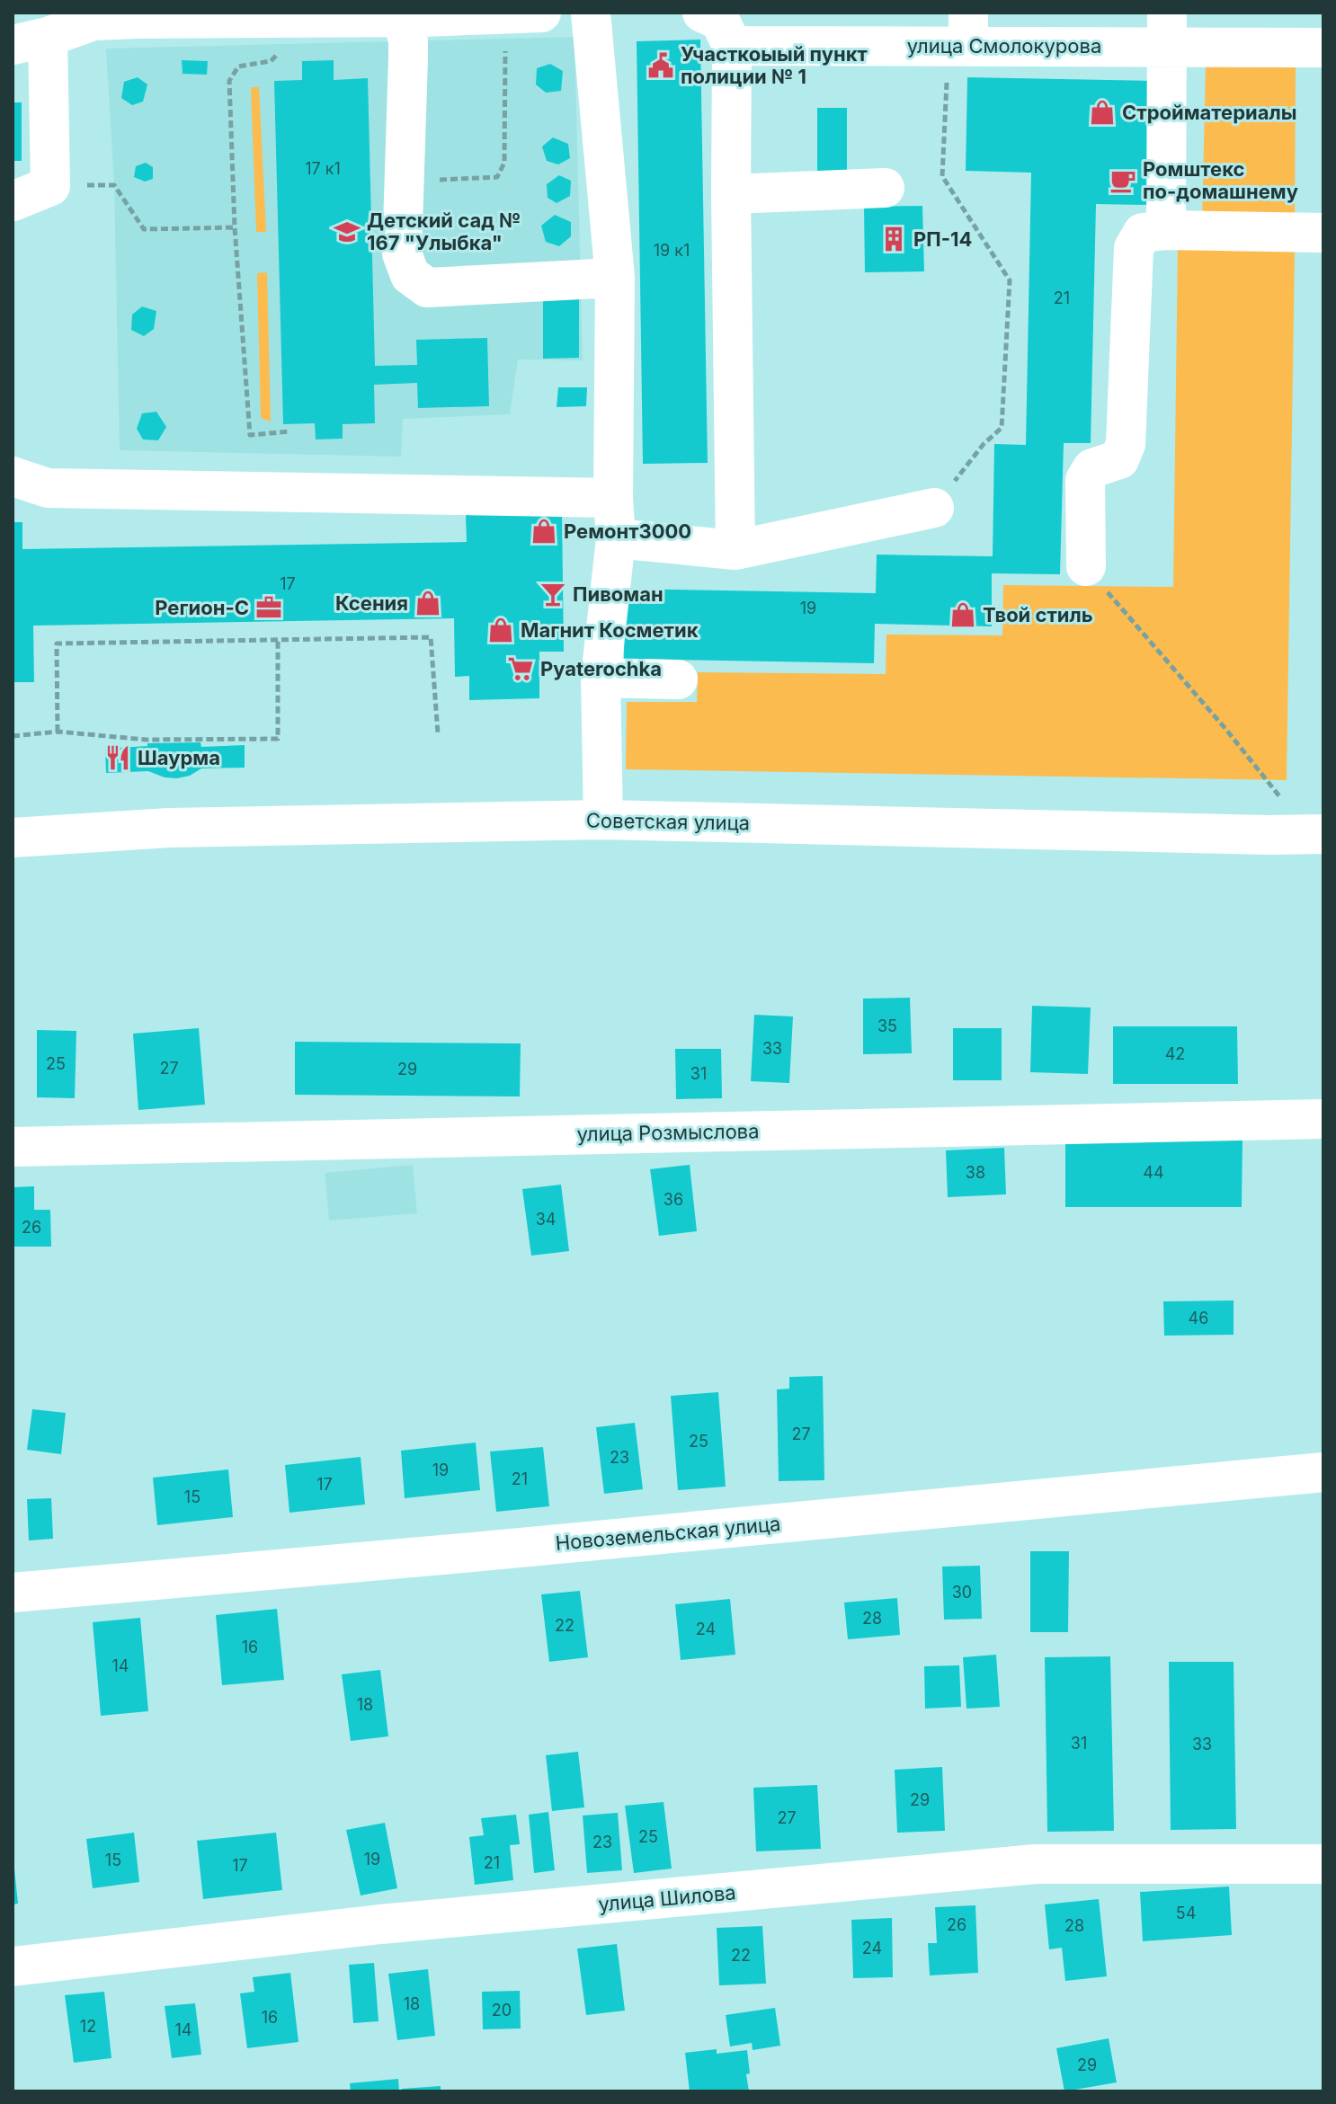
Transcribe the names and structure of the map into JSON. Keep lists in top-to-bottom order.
{
  "streets": {
    "street": [
      "улица Смолокурова",
      "Советская улица",
      "улица Розмыслова",
      "Новоземельская улица",
      "улица Шилова"
    ]
  },
  "places": {
    "public building": ["Участкоыый пункт полиции № 1"],
    "shop": [
      "Стройматериалы",
      "Ремонт3000",
      "Ксения",
      "Твой стиль",
      "Магнит Косметик"
    ],
    "cafe": ["Ромштекс по-домашнему"],
    "school or university": ["Детский сад № 167 \"Улыбка\""],
    "building": ["РП-14"],
    "bar": ["Пивоман"],
    "office": ["Регион-С"],
    "supermarket": ["Pyaterochka"],
    "restaurant": ["Шаурма"]
  },
  "house_numbers": [
    "17 к1",
    "19 к1",
    "21",
    "17",
    "19",
    "35",
    "33",
    "42",
    "25",
    "27",
    "29",
    "31",
    "38",
    "44",
    "36",
    "34",
    "26",
    "46",
    "27",
    "25",
    "23",
    "19",
    "21",
    "17",
    "15",
    "30",
    "28",
    "22",
    "24",
    "16",
    "14",
    "18",
    "31",
    "33",
    "29",
    "27",
    "25",
    "23",
    "19",
    "15",
    "21",
    "17",
    "54",
    "26",
    "28",
    "24",
    "22",
    "18",
    "20",
    "16",
    "12",
    "14",
    "29"
  ]
}
